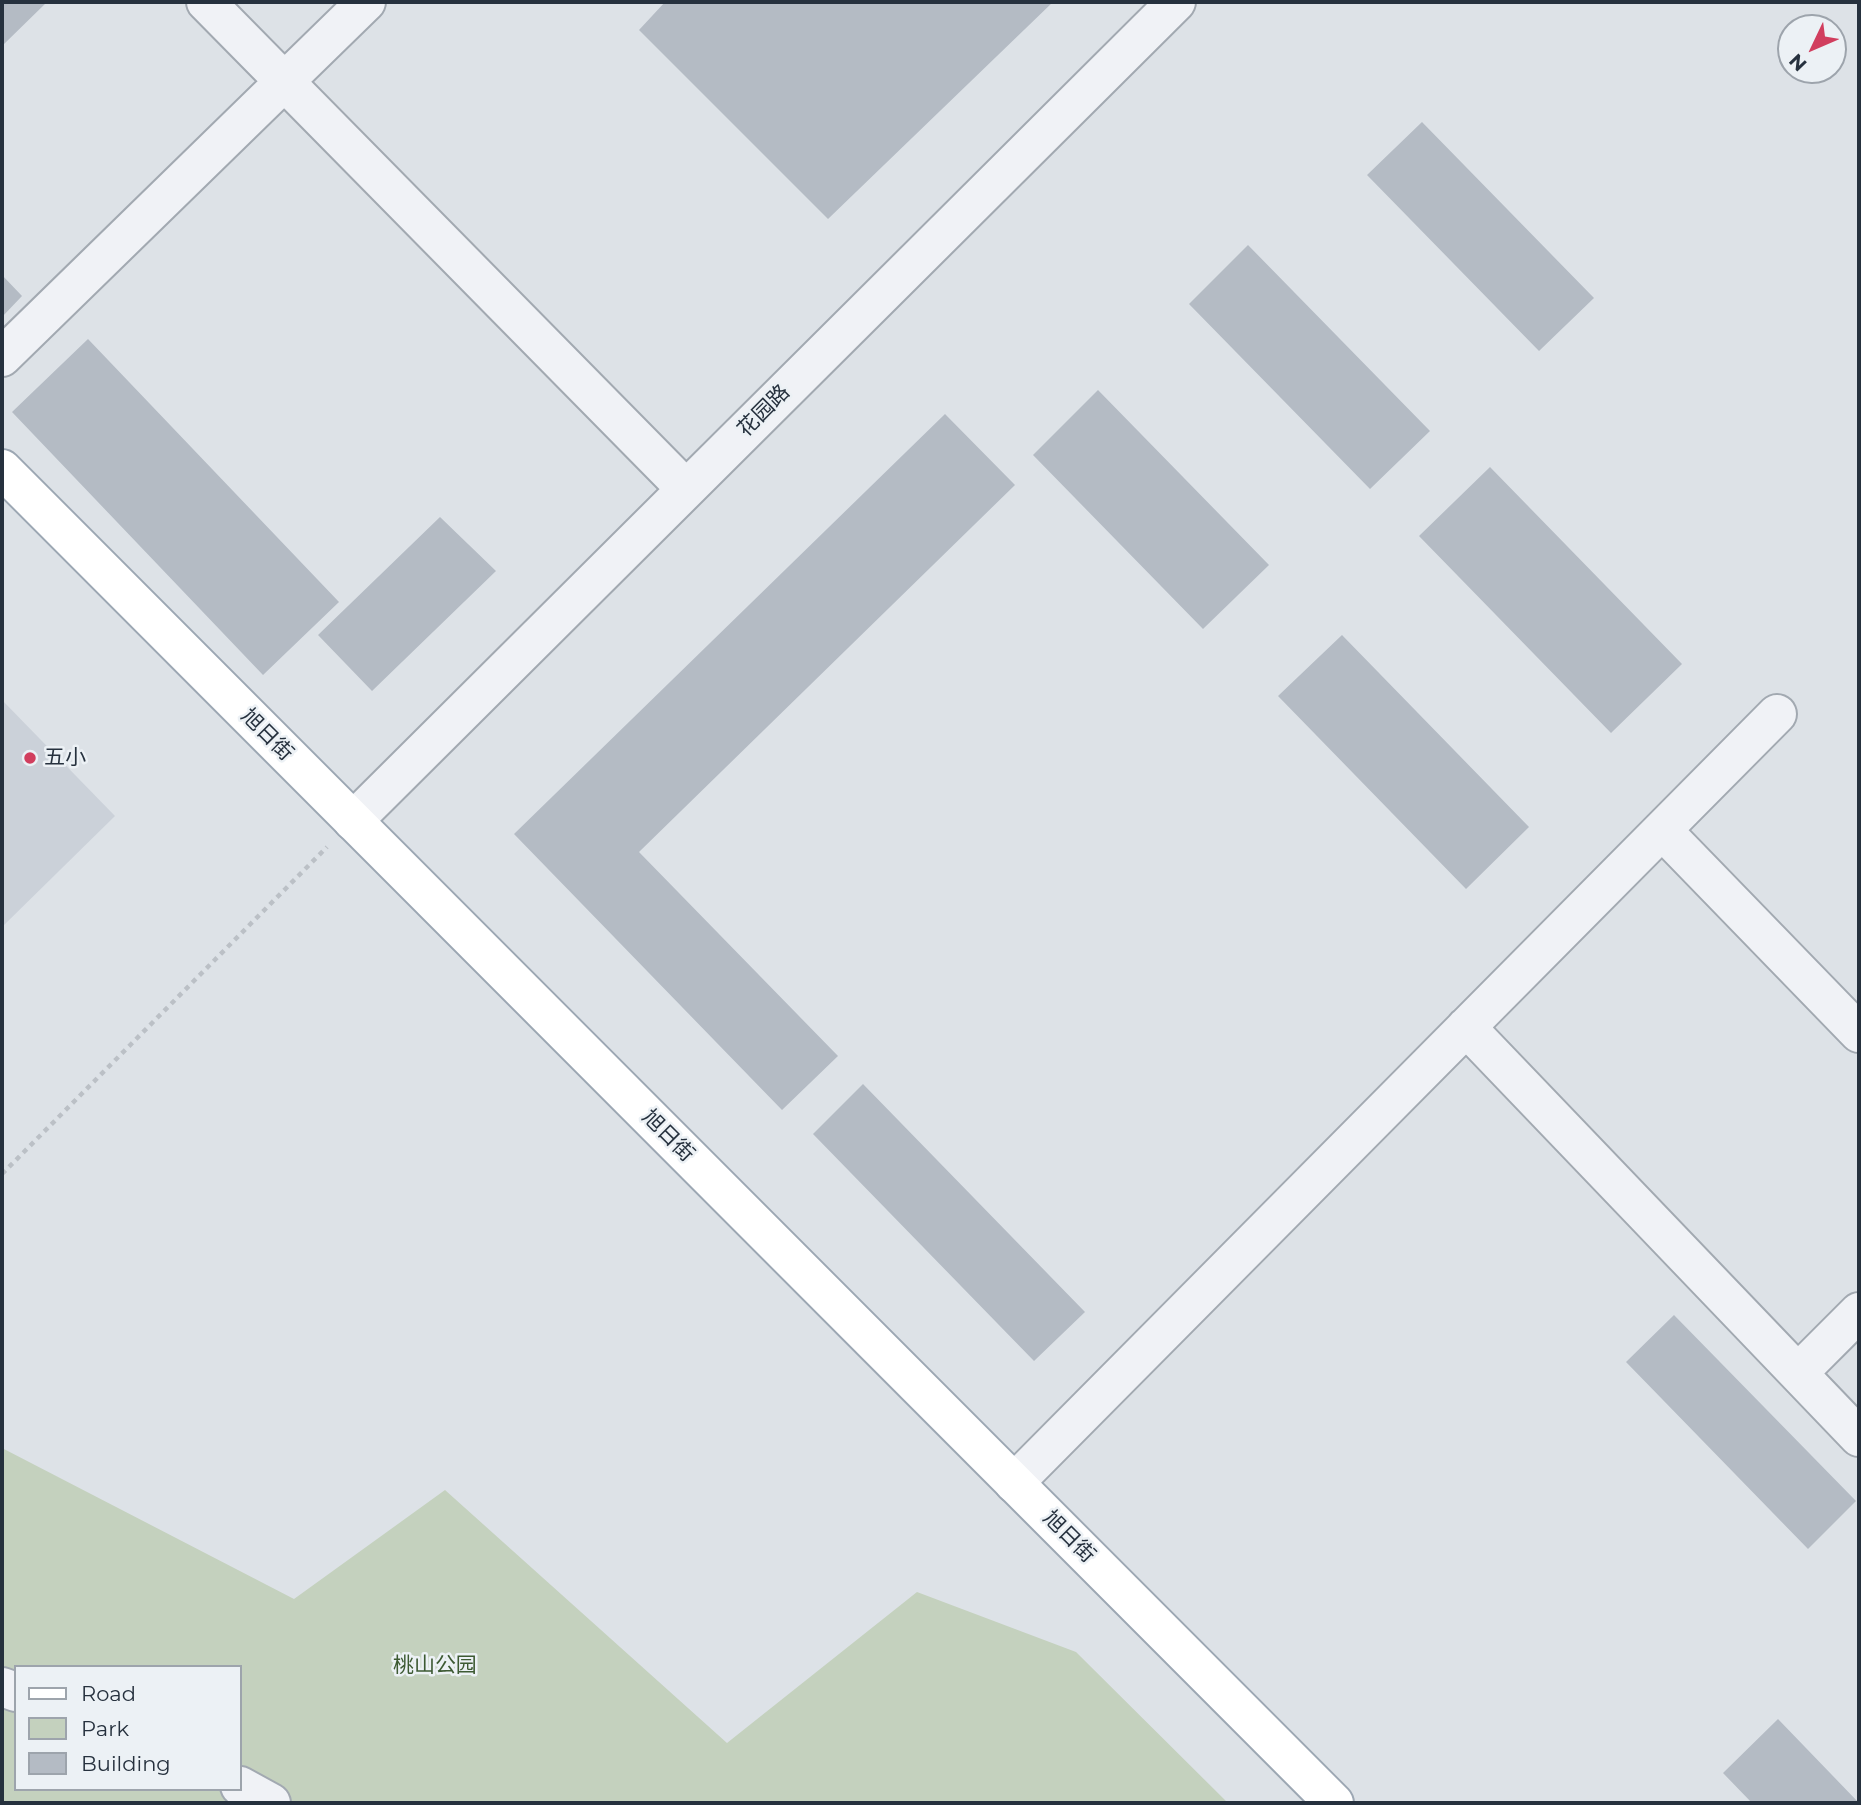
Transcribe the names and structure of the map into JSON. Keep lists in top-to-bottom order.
{
  "streets": {
    "main road": ["旭日街"],
    "street": ["花园路"]
  },
  "crossings": [
    ["花园路", "旭日街"]
  ],
  "parks": ["桃山公园"],
  "places": ["五小"],
  "legend": ["Road", "Park", "Building"],
  "north": "bottom left"
}
